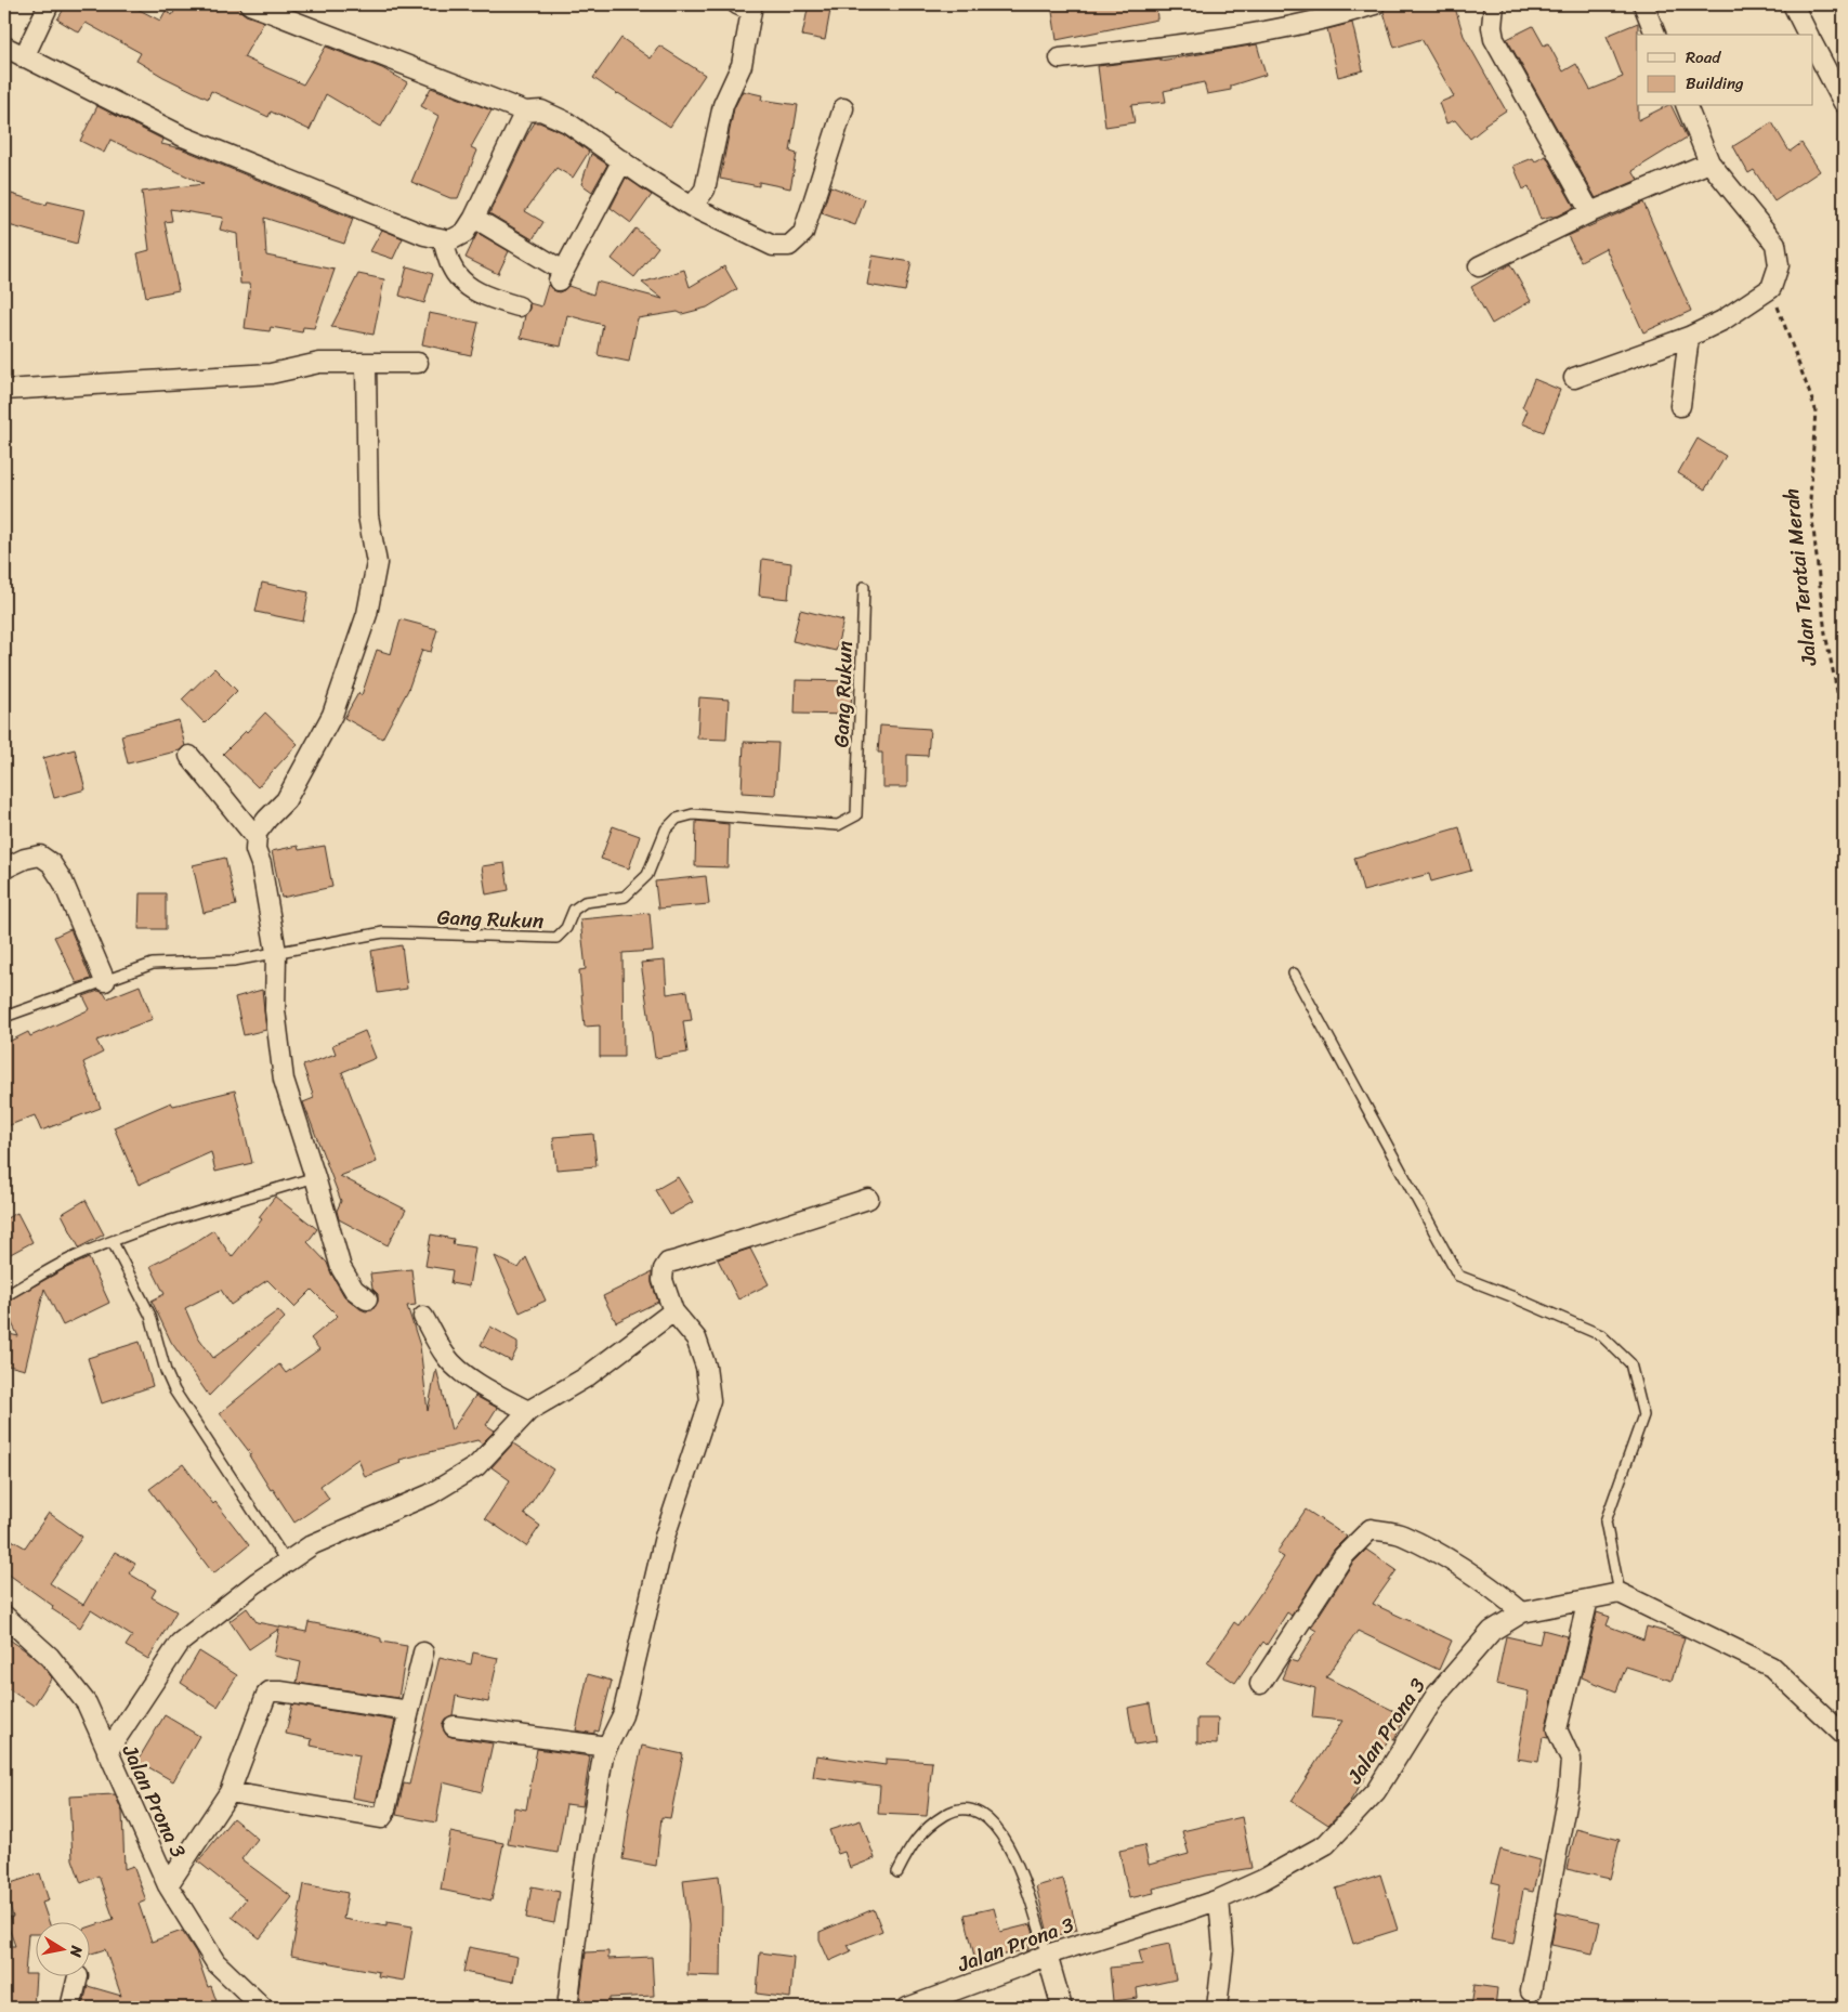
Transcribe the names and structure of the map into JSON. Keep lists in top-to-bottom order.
{
  "streets": {
    "street": ["Jalan Prona 3"],
    "lane": ["Gang Rukun"],
    "path": ["Jalan Teratai Merah"]
  },
  "legend": ["Road", "Building"],
  "north": "right"
}
